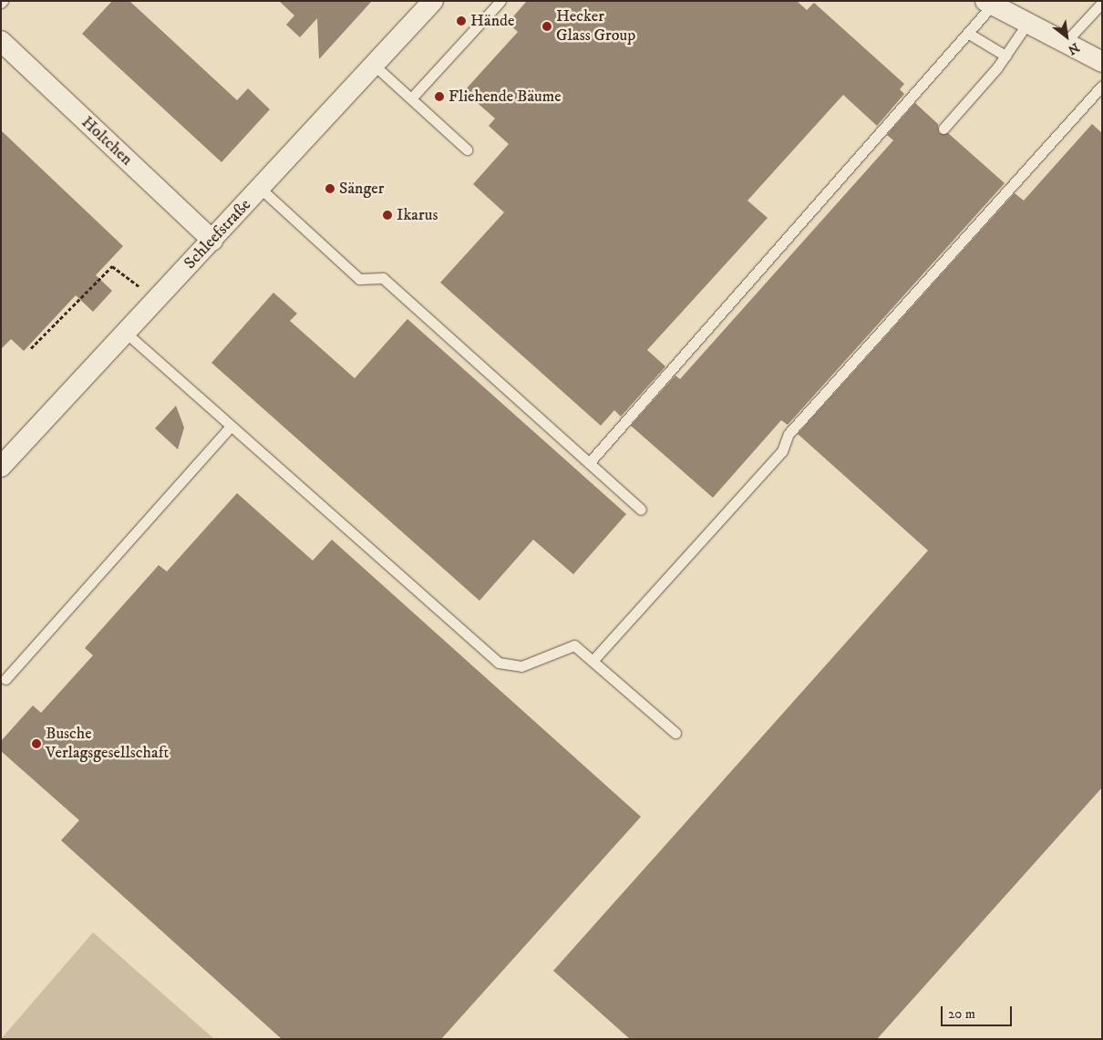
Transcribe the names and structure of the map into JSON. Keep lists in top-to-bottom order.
{
  "streets": {
    "street": ["Holtchen", "Schleefstraße"]
  },
  "crossings": [
    ["Holtchen", "Schleefstraße"]
  ],
  "places": [
    "Hände",
    "Hecker Glass Group",
    "Fliehende Bäume",
    "Sänger",
    "Ikarus",
    "Busche Verlagsgesellschaft"
  ],
  "scale_bar": "20 m",
  "north": "bottom right"
}
